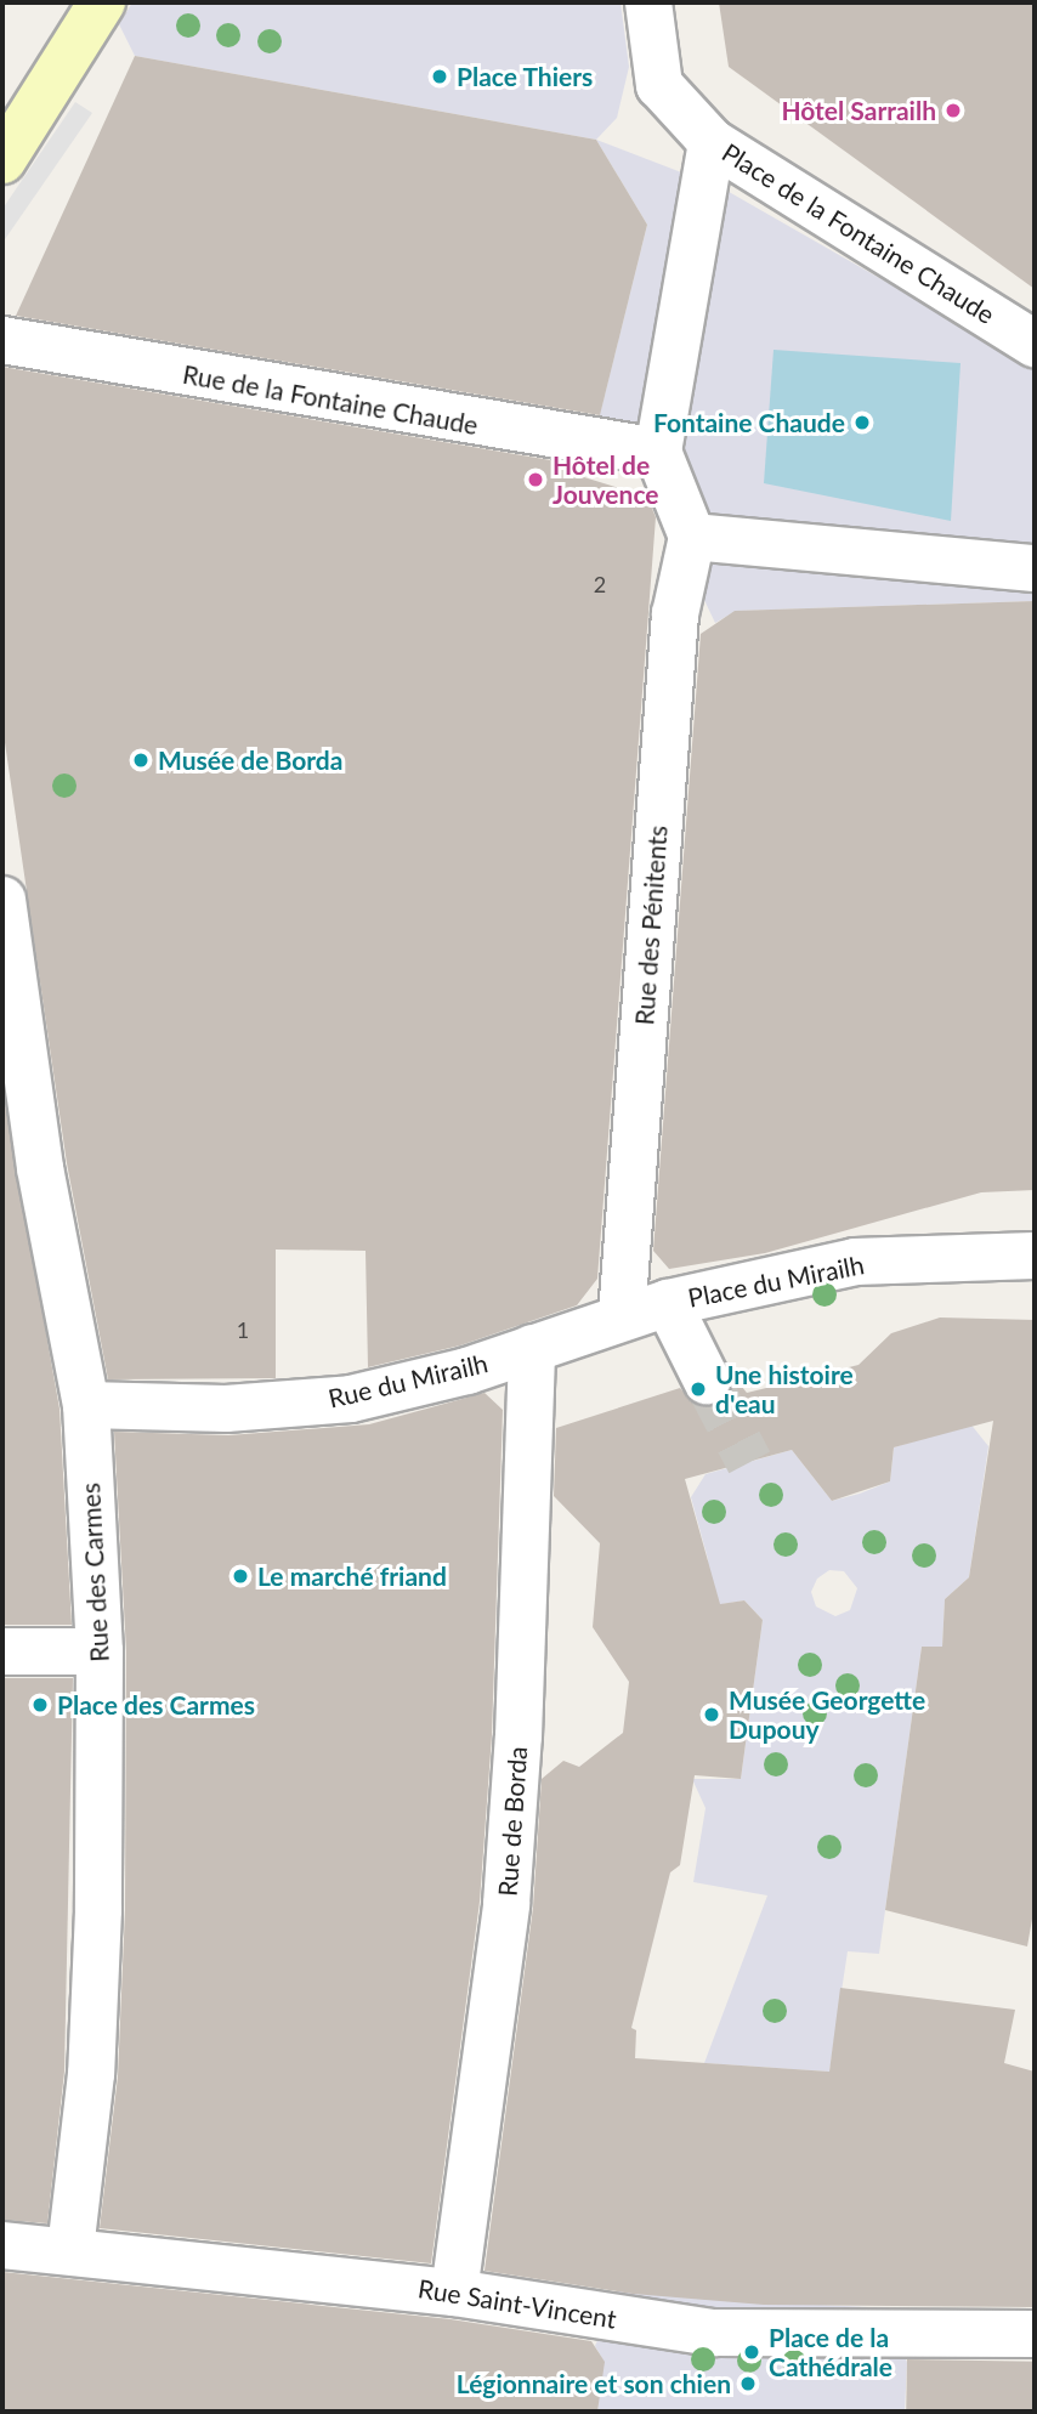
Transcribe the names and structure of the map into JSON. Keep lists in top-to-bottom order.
{
  "streets": {
    "street": [
      "Place de la Fontaine Chaude",
      "Rue de la Fontaine Chaude",
      "Rue des Pénitents",
      "Place du Mirailh",
      "Rue du Mirailh",
      "Rue des Carmes",
      "Rue de Borda",
      "Rue Saint-Vincent"
    ]
  },
  "crossings": [
    ["Place de la Fontaine Chaude", "Rue de la Fontaine Chaude"],
    ["Rue des Pénitents", "Place du Mirailh"],
    ["Rue des Pénitents", "Rue du Mirailh"],
    ["Place du Mirailh", "Rue du Mirailh"],
    ["Rue du Mirailh", "Rue des Carmes"],
    ["Rue du Mirailh", "Rue de Borda"],
    ["Rue des Carmes", "Rue Saint-Vincent"],
    ["Rue de Borda", "Rue Saint-Vincent"]
  ],
  "places": [
    "Place Thiers",
    "Hôtel Sarrailh",
    "Fontaine Chaude",
    "Hôtel de Jouvence",
    "Musée de Borda",
    "Une histoire d'eau",
    "Le marché friand",
    "Place des Carmes",
    "Musée Georgette Dupouy",
    "Place de la Cathédrale",
    "Légionnaire et son chien"
  ],
  "house_numbers": ["2", "1"]
}
